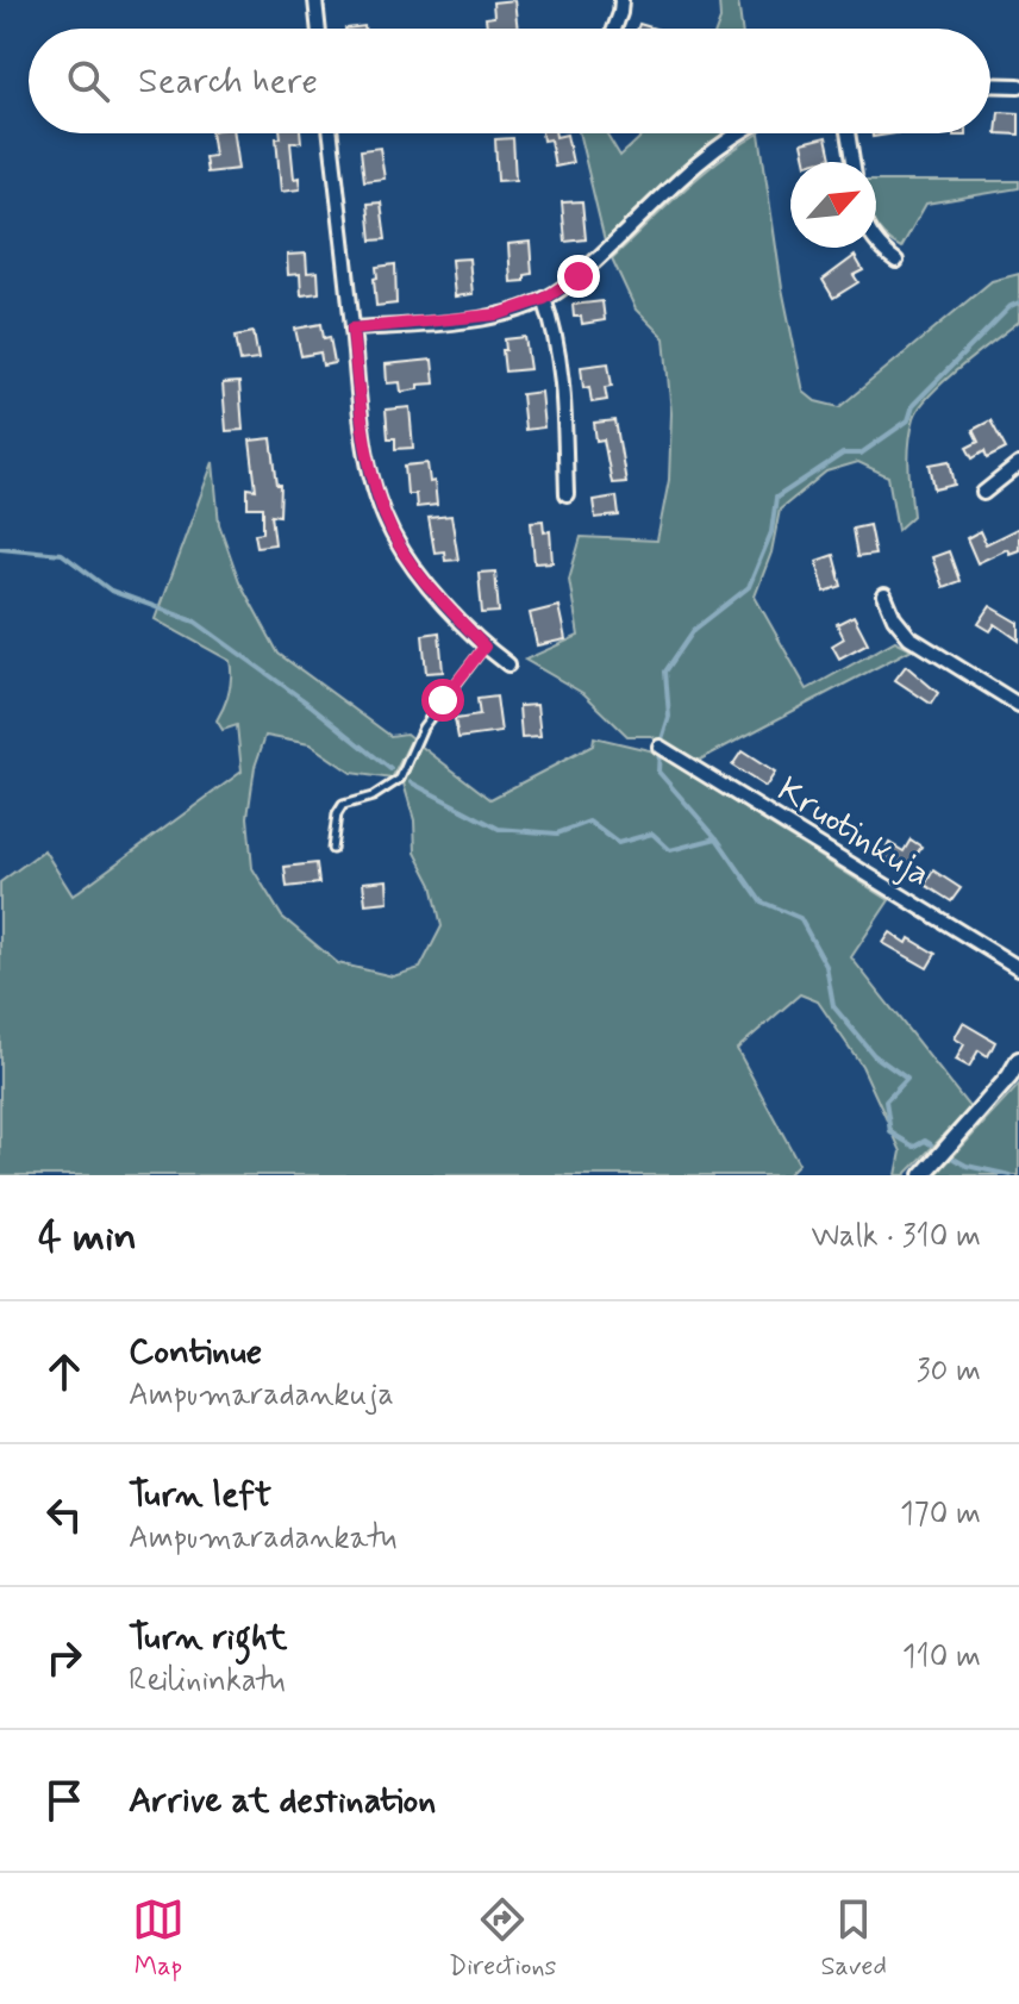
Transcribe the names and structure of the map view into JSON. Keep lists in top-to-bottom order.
{
  "streets": {
    "street": ["Kruotinkuja"]
  },
  "north": "top right",
  "page": {
    "search": "Search here",
    "heading": ["4 min", "Walk · 310 m"],
    "list": [
      ["Continue", "Ampumaradankuja", "30 m"],
      ["Turn left", "Ampumaradankatu", "170 m"],
      ["Turn right", "Reilininkatu", "110 m"],
      "Arrive at destination"
    ],
    "nav": ["Map", "Directions", "Saved"]
  }
}
